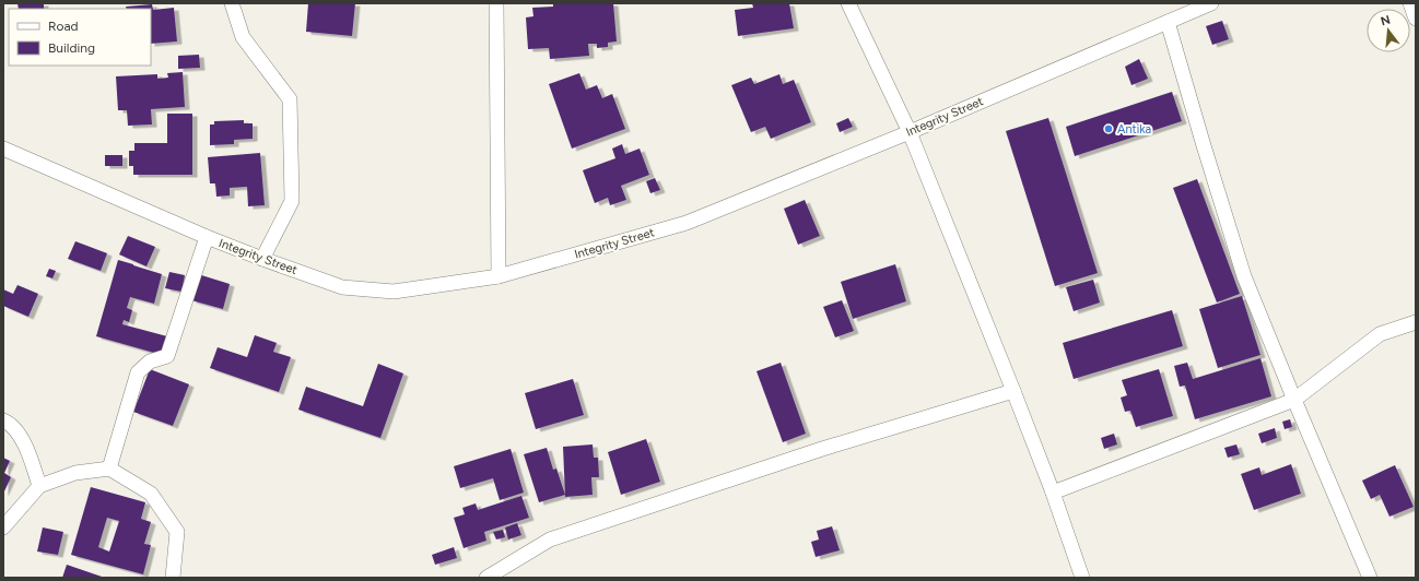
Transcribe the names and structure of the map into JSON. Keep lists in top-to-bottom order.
{
  "streets": {
    "street": ["Integrity Street"]
  },
  "places": ["Antika"],
  "legend": ["Road", "Building"],
  "north": "top"
}
